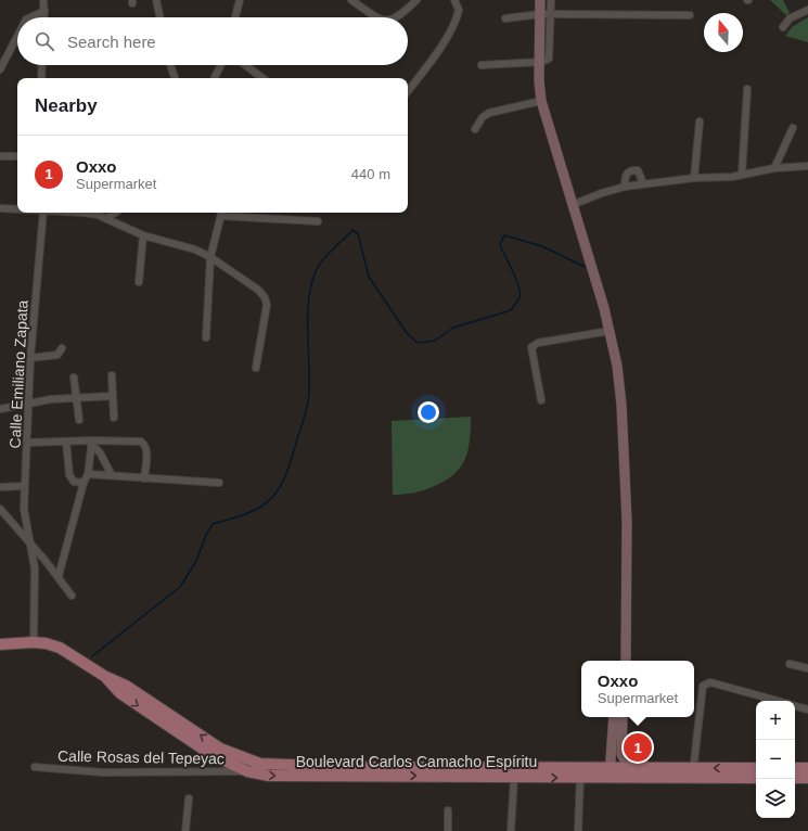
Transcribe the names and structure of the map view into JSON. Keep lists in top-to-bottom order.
{
  "streets": {
    "main road": ["Boulevard Carlos Camacho Espíritu"],
    "street": ["Calle Emiliano Zapata", "Calle Rosas del Tepeyac"]
  },
  "crossings": [
    ["Calle Emiliano Zapata", "Boulevard Carlos Camacho Espíritu"],
    ["Calle Rosas del Tepeyac", "Boulevard Carlos Camacho Espíritu"]
  ],
  "north": "top",
  "page": {
    "search": "Search here",
    "heading": "Nearby",
    "list": [
      {
        "mark": "1",
        "name": "Oxxo",
        "note": "Supermarket",
        "value": "440 m"
      }
    ],
    "popup": ["Oxxo", "Supermarket"],
    "map_buttons": ["+", "−"],
    "pins": "1"
  }
}
